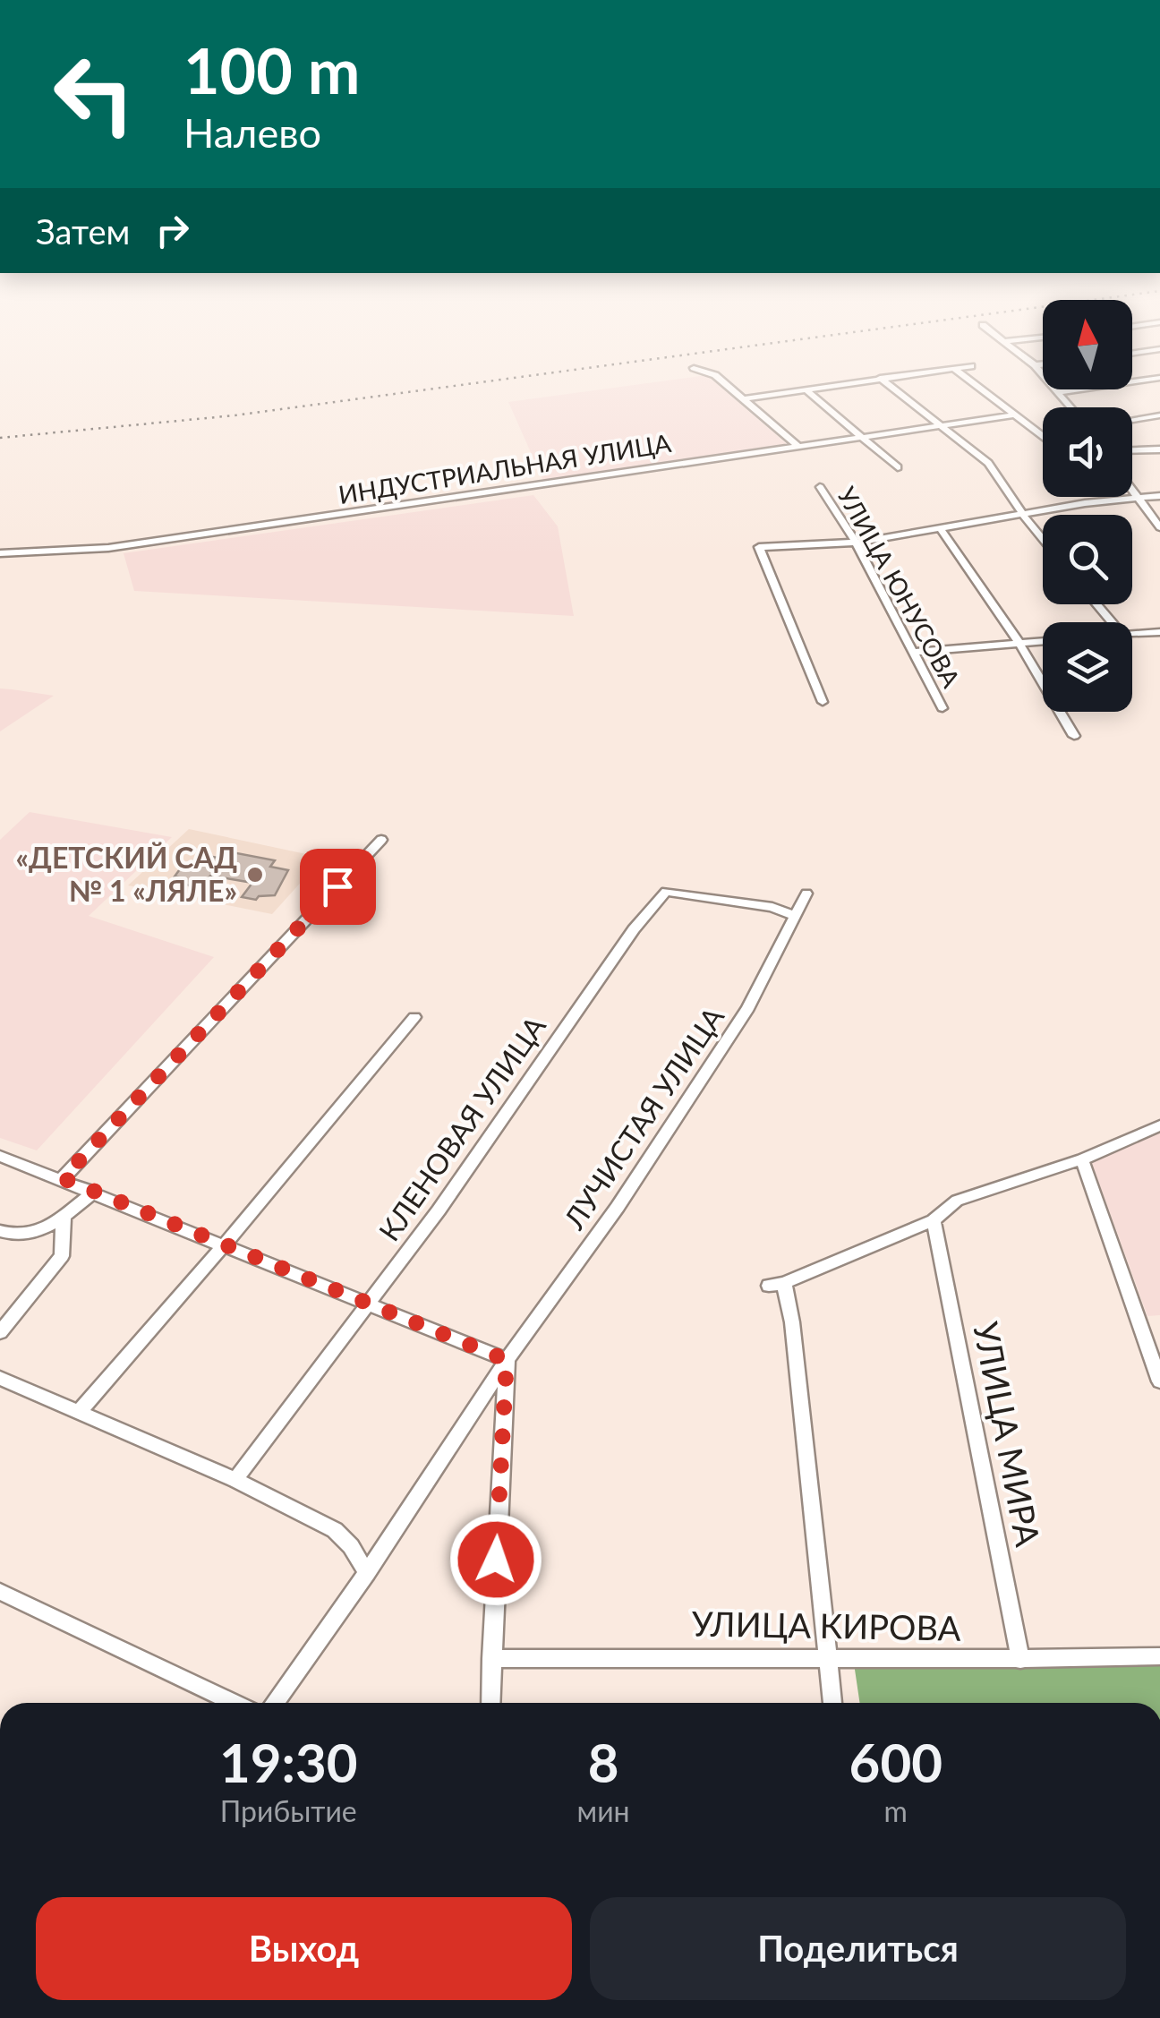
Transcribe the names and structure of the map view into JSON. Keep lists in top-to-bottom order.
{
  "streets": {
    "street": [
      "ИНДУСТРИАЛЬНАЯ УЛИЦА",
      "УЛИЦА ЮНУСОВА",
      "ЛУЧИСТАЯ УЛИЦА",
      "КЛЕНОВАЯ УЛИЦА",
      "УЛИЦА МИРА",
      "УЛИЦА КИРОВА"
    ]
  },
  "crossings": [
    ["ЛУЧИСТАЯ УЛИЦА", "КЛЕНОВАЯ УЛИЦА"],
    ["УЛИЦА МИРА", "УЛИЦА КИРОВА"]
  ],
  "places": ["«ДЕТСКИЙ САД № 1 «ЛЯЛЕ»"],
  "north": "top",
  "page": {
    "turn": ["100 m", "Налево"],
    "then": "Затем",
    "eta": [
      "19:30",
      "Прибытие",
      "8",
      "мин",
      "600",
      "m"
    ],
    "buttons": ["Выход", "Поделиться"]
  }
}
